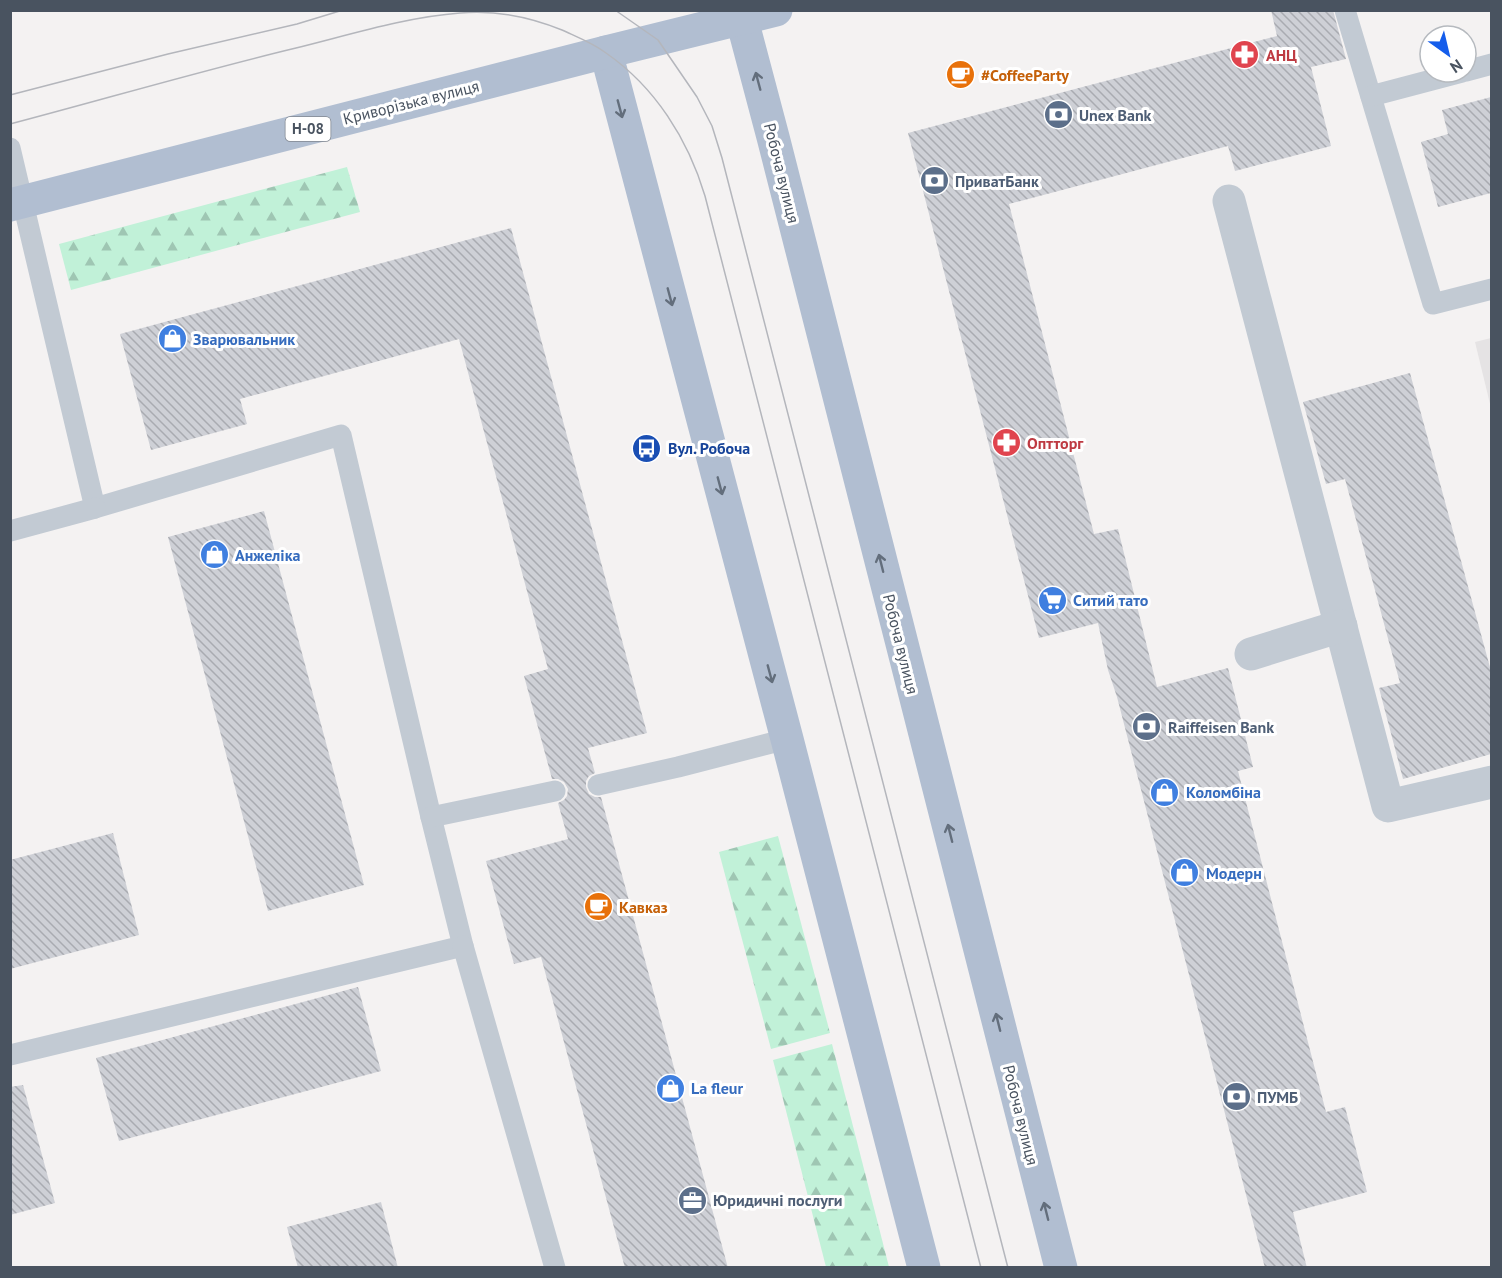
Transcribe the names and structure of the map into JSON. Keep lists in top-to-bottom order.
{
  "streets": {
    "main road": ["Криворізька вулиця", "Н-08", "Робоча вулиця"]
  },
  "crossings": [
    ["Криворізька вулиця", "Робоча вулиця"]
  ],
  "places": {
    "pharmacy": ["АНЦ", "Оптторг"],
    "cafe": ["#CoffeeParty", "Кавказ"],
    "bank": [
      "Unex Bank",
      "ПриватБанк",
      "Raiffeisen Bank",
      "ПУМБ"
    ],
    "shop": [
      "Зварювальник",
      "Анжеліка",
      "Коломбіна",
      "Модерн",
      "La fleur"
    ],
    "bus stop": ["Вул. Робоча"],
    "supermarket": ["Ситий тато"],
    "office": ["Юридичні послуги"]
  },
  "north": "bottom right"
}
